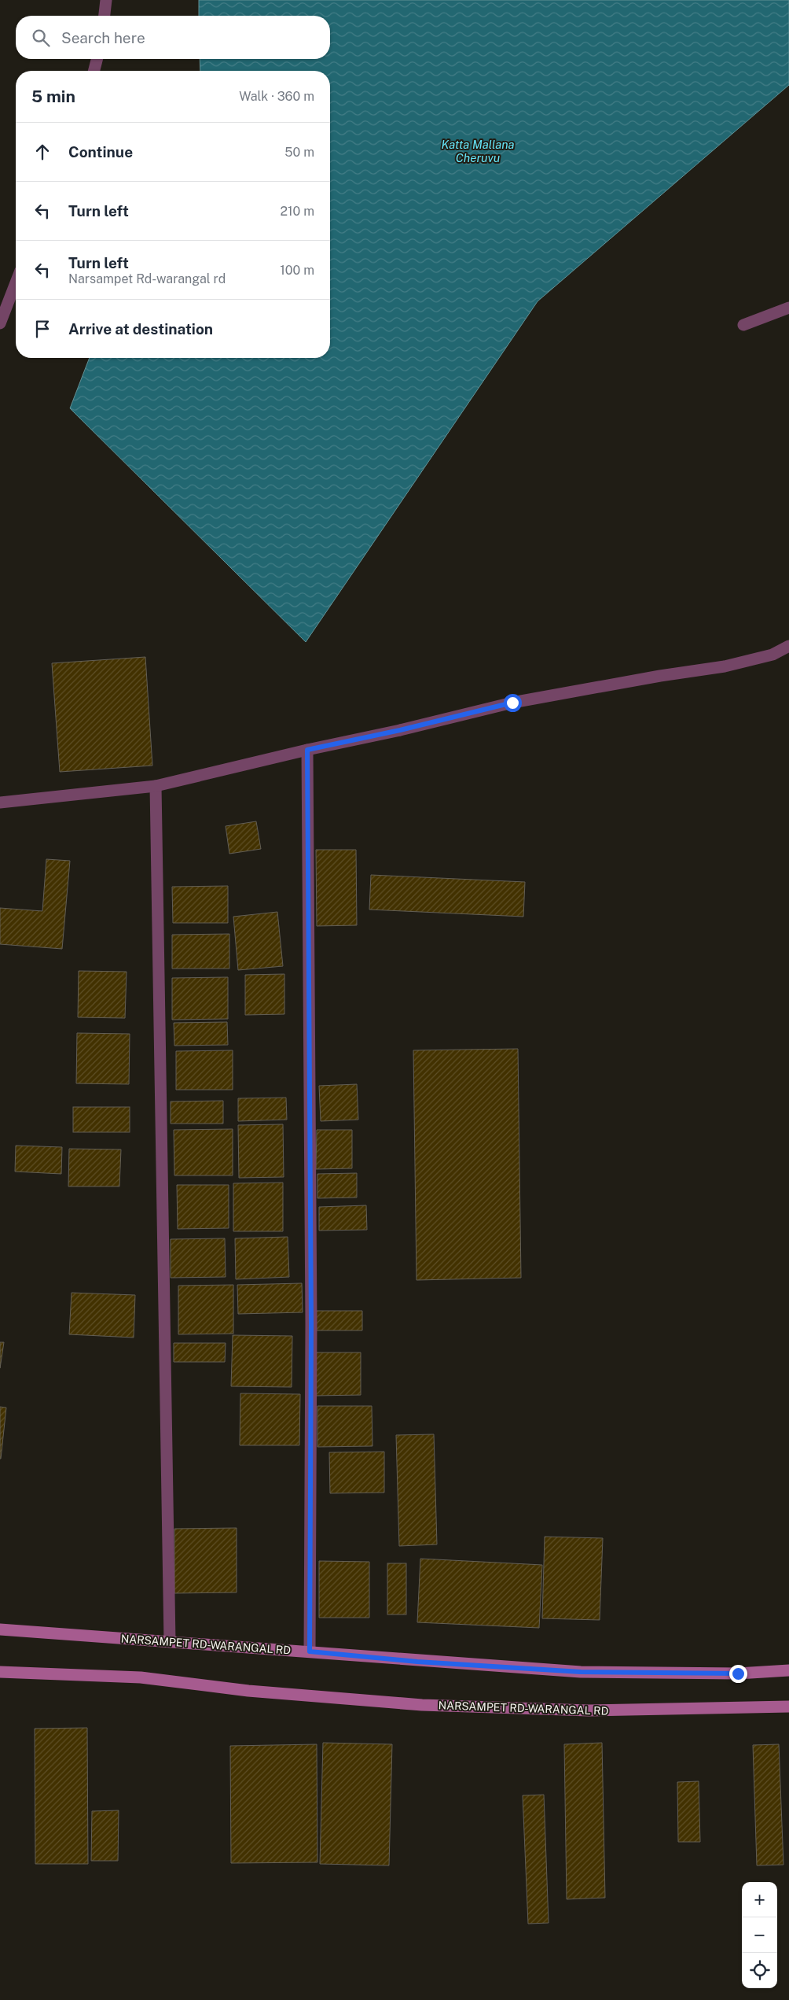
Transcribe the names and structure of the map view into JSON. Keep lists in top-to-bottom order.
{
  "streets": {
    "main road": ["NARSAMPET RD-WARANGAL RD"]
  },
  "water": ["Katta Mallana Cheruvu"],
  "page": {
    "search": "Search here",
    "heading": ["5 min", "Walk · 360 m"],
    "list": [
      ["Continue", "50 m"],
      ["Turn left", "210 m"],
      ["Turn left", "Narsampet Rd-warangal rd", "100 m"],
      "Arrive at destination"
    ],
    "map_buttons": ["+", "−"]
  }
}
